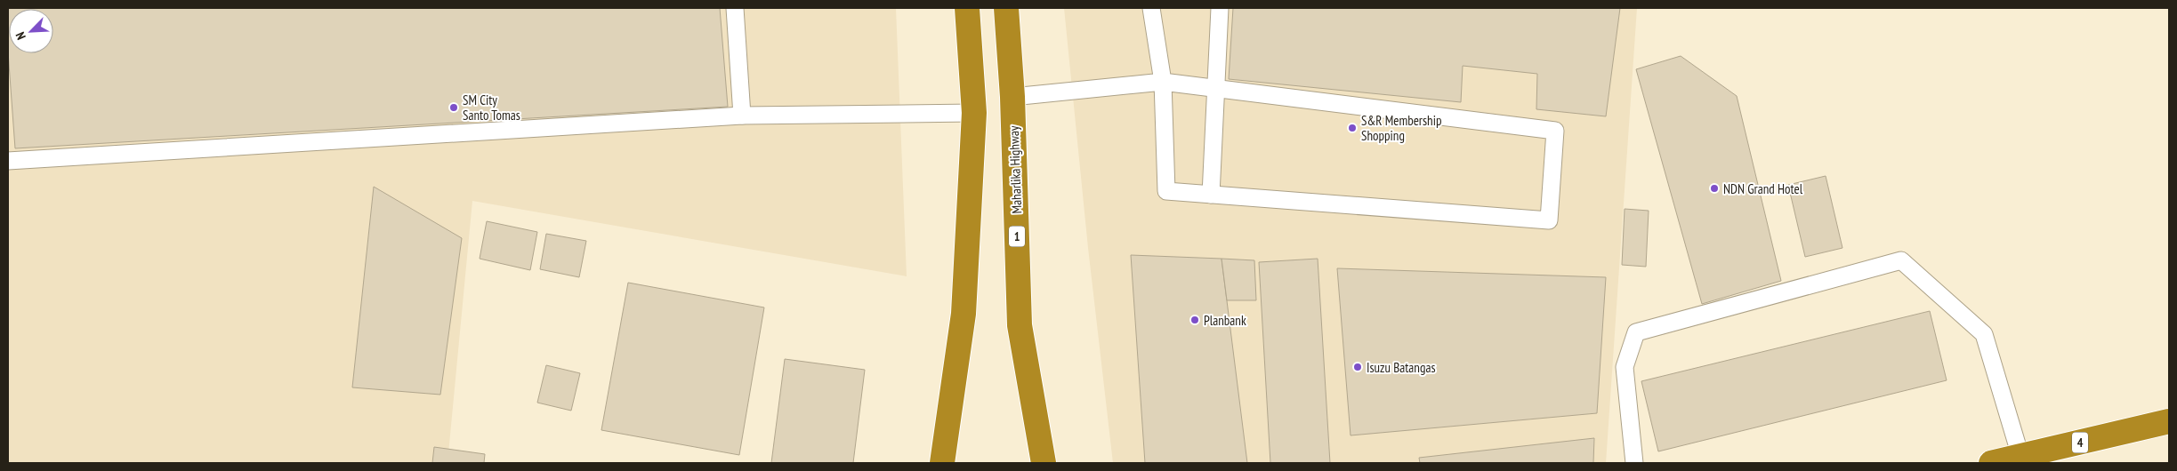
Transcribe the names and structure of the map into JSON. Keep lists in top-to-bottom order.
{
  "streets": {
    "highway": ["Maharlika Highway", "1", "4"]
  },
  "places": [
    "SM City Santo Tomas",
    "S&R Membership Shopping",
    "NDN Grand Hotel",
    "Planbank",
    "Isuzu Batangas"
  ],
  "north": "bottom left"
}
